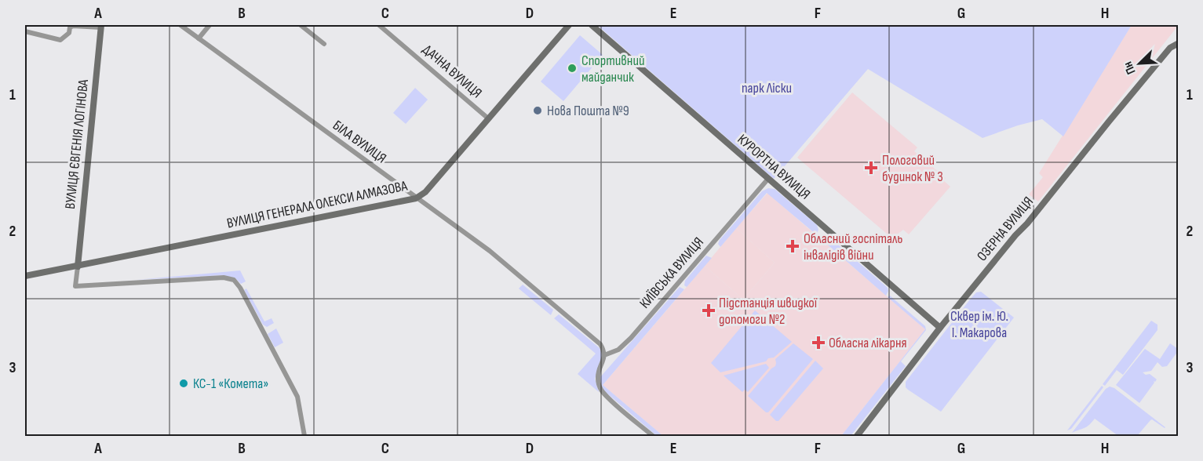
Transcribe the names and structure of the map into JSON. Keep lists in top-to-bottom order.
{
  "streets": {
    "main road": [
      "ВУЛИЦЯ ЄВГЕНІЯ ЛОГІНОВА",
      "КУРОРТНА ВУЛИЦЯ",
      "ВУЛИЦЯ ГЕНЕРАЛА ОЛЕКСИ АЛМАЗОВА",
      "ОЗЕРНА ВУЛИЦЯ"
    ],
    "street": ["ДАЧНА ВУЛИЦЯ", "БІЛА ВУЛИЦЯ", "КИЇВСЬКА ВУЛИЦЯ"]
  },
  "crossings": [
    ["ДАЧНА ВУЛИЦЯ", "ВУЛИЦЯ ГЕНЕРАЛА ОЛЕКСИ АЛМАЗОВА"],
    ["БІЛА ВУЛИЦЯ", "ВУЛИЦЯ ГЕНЕРАЛА ОЛЕКСИ АЛМАЗОВА"],
    ["БІЛА ВУЛИЦЯ", "КИЇВСЬКА ВУЛИЦЯ"],
    ["ВУЛИЦЯ ЄВГЕНІЯ ЛОГІНОВА", "ВУЛИЦЯ ГЕНЕРАЛА ОЛЕКСИ АЛМАЗОВА"],
    ["КУРОРТНА ВУЛИЦЯ", "ОЗЕРНА ВУЛИЦЯ"],
    ["КУРОРТНА ВУЛИЦЯ", "КИЇВСЬКА ВУЛИЦЯ"]
  ],
  "parks": ["парк Ліски", "Сквер ім. Ю. І. Макарова"],
  "places": {
    "other": ["Спортивний майданчик", "Нова Пошта №9", "КС-1 «Комета»"],
    "health": [
      "Пологовий будинок № 3",
      "Обласний госпіталь інвалідів війни",
      "Підстанція швидкої допомоги №2",
      "Обласна лікарня"
    ]
  },
  "north": "bottom left",
  "grid": {
    "columns": [
      "A",
      "B",
      "C",
      "D",
      "E",
      "F",
      "G",
      "H"
    ],
    "rows": ["1", "2", "3"]
  }
}
